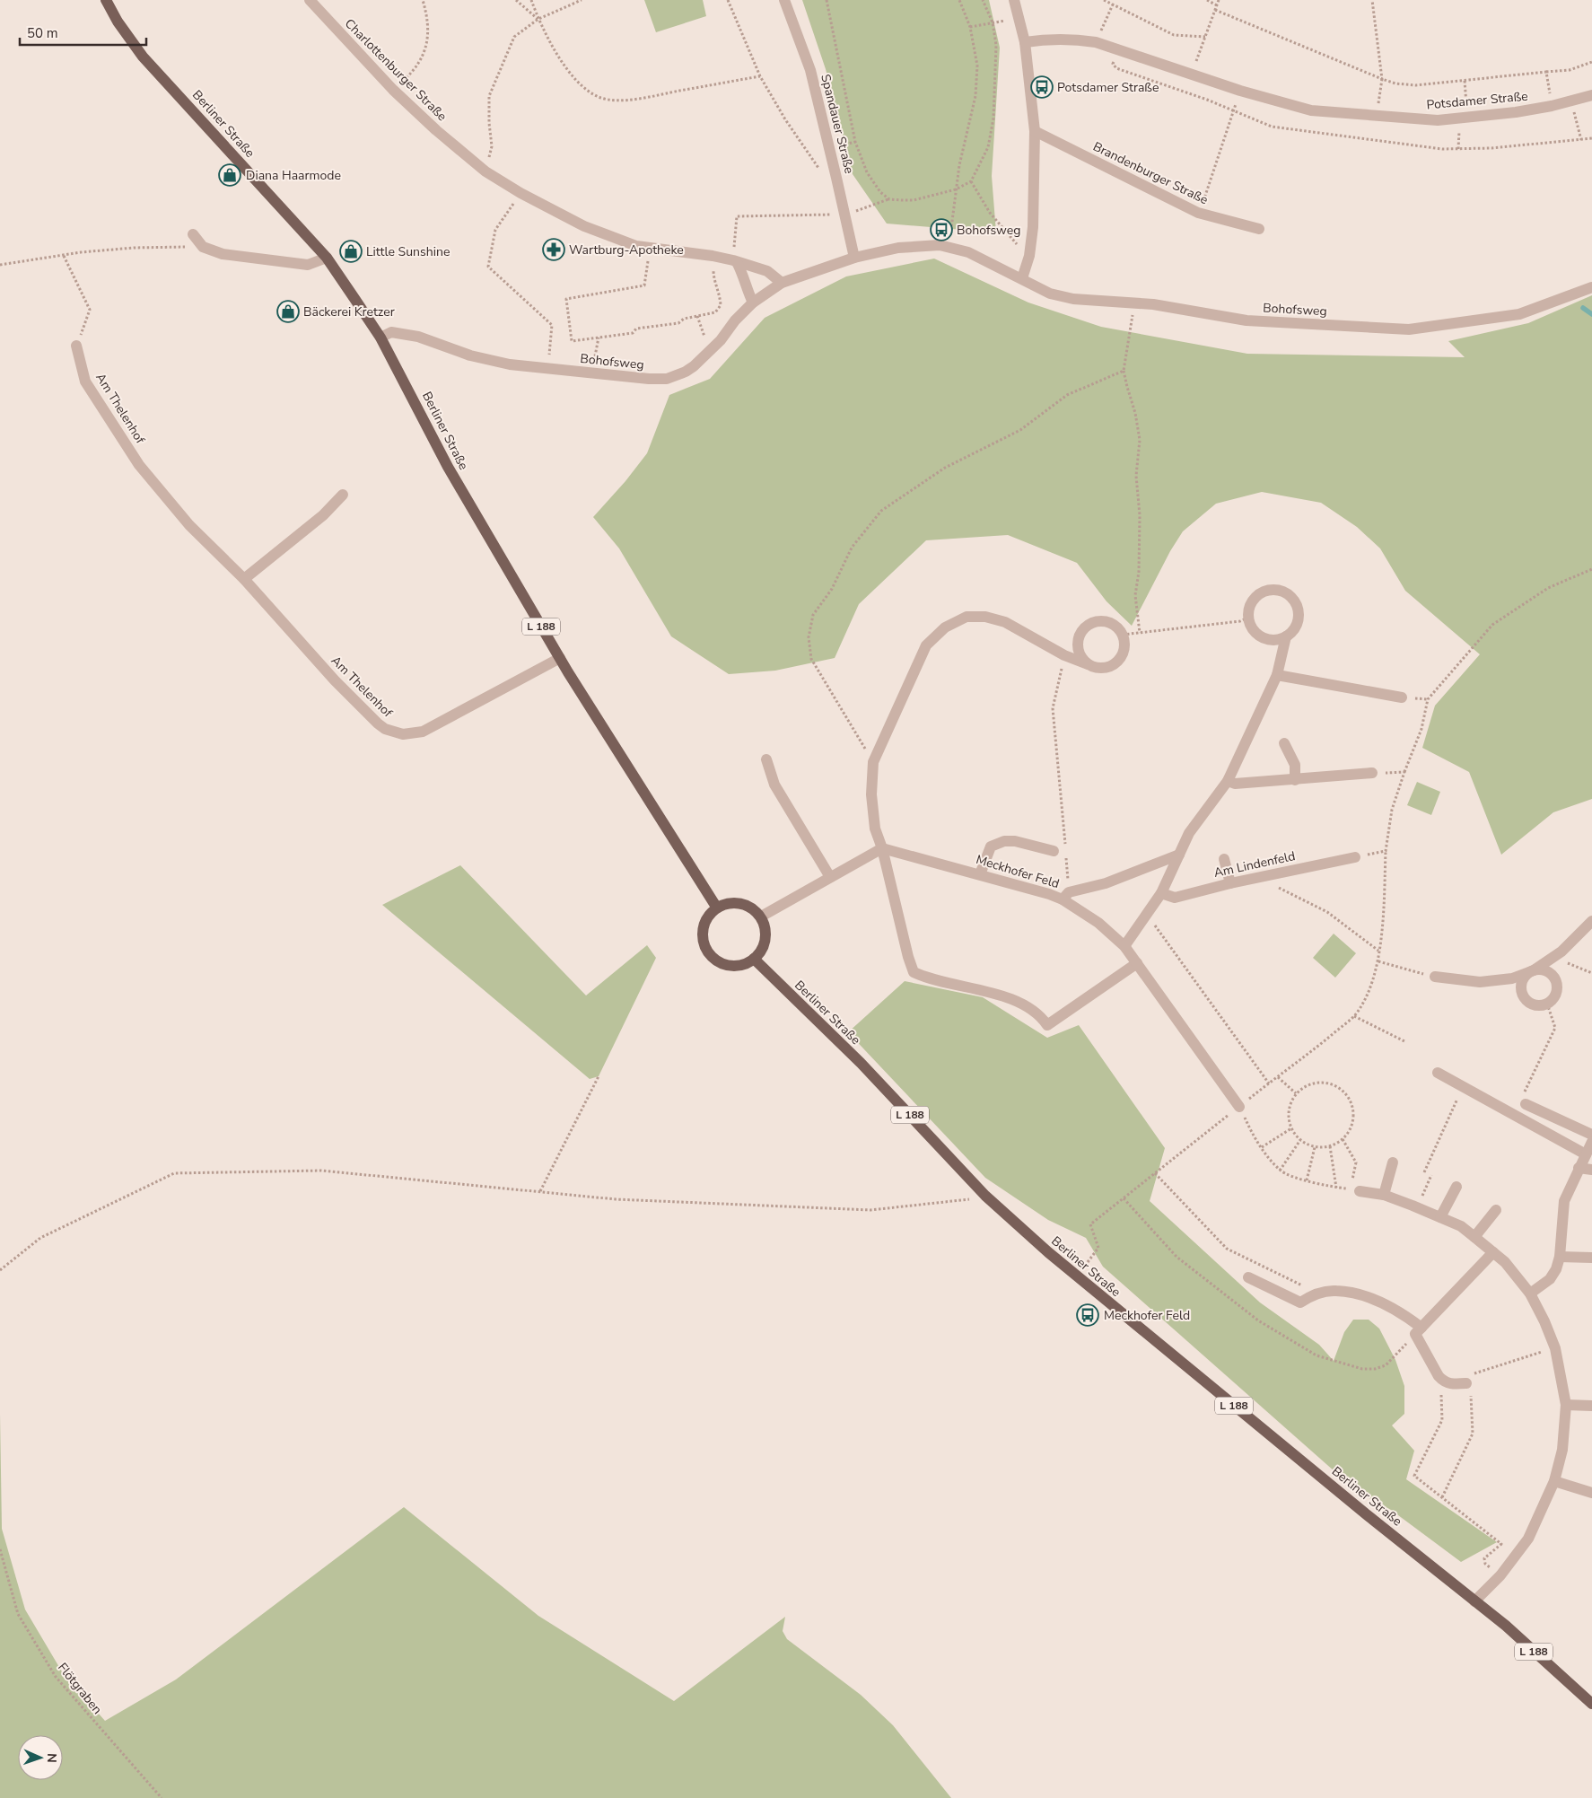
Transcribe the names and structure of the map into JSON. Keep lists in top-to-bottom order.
{
  "streets": {
    "main road": ["Berliner Straße", "L 188"],
    "street": [
      "Charlottenburger Straße",
      "Potsdamer Straße",
      "Spandauer Straße",
      "Brandenburger Straße",
      "Bohofsweg",
      "Am Thelenhof",
      "Am Lindenfeld",
      "Meckhofer Feld"
    ],
    "path": ["Flötgraben"]
  },
  "crossings": [
    ["Charlottenburger Straße", "Bohofsweg"],
    ["Berliner Straße", "Bohofsweg"],
    ["Berliner Straße", "Am Thelenhof"],
    ["Spandauer Straße", "Bohofsweg"]
  ],
  "places": {
    "bus stop": ["Potsdamer Straße", "Bohofsweg", "Meckhofer Feld"],
    "shop": ["Diana Haarmode", "Little Sunshine", "Bäckerei Kretzer"],
    "pharmacy": ["Wartburg-Apotheke"]
  },
  "scale_bar": "50 m",
  "north": "right"
}
